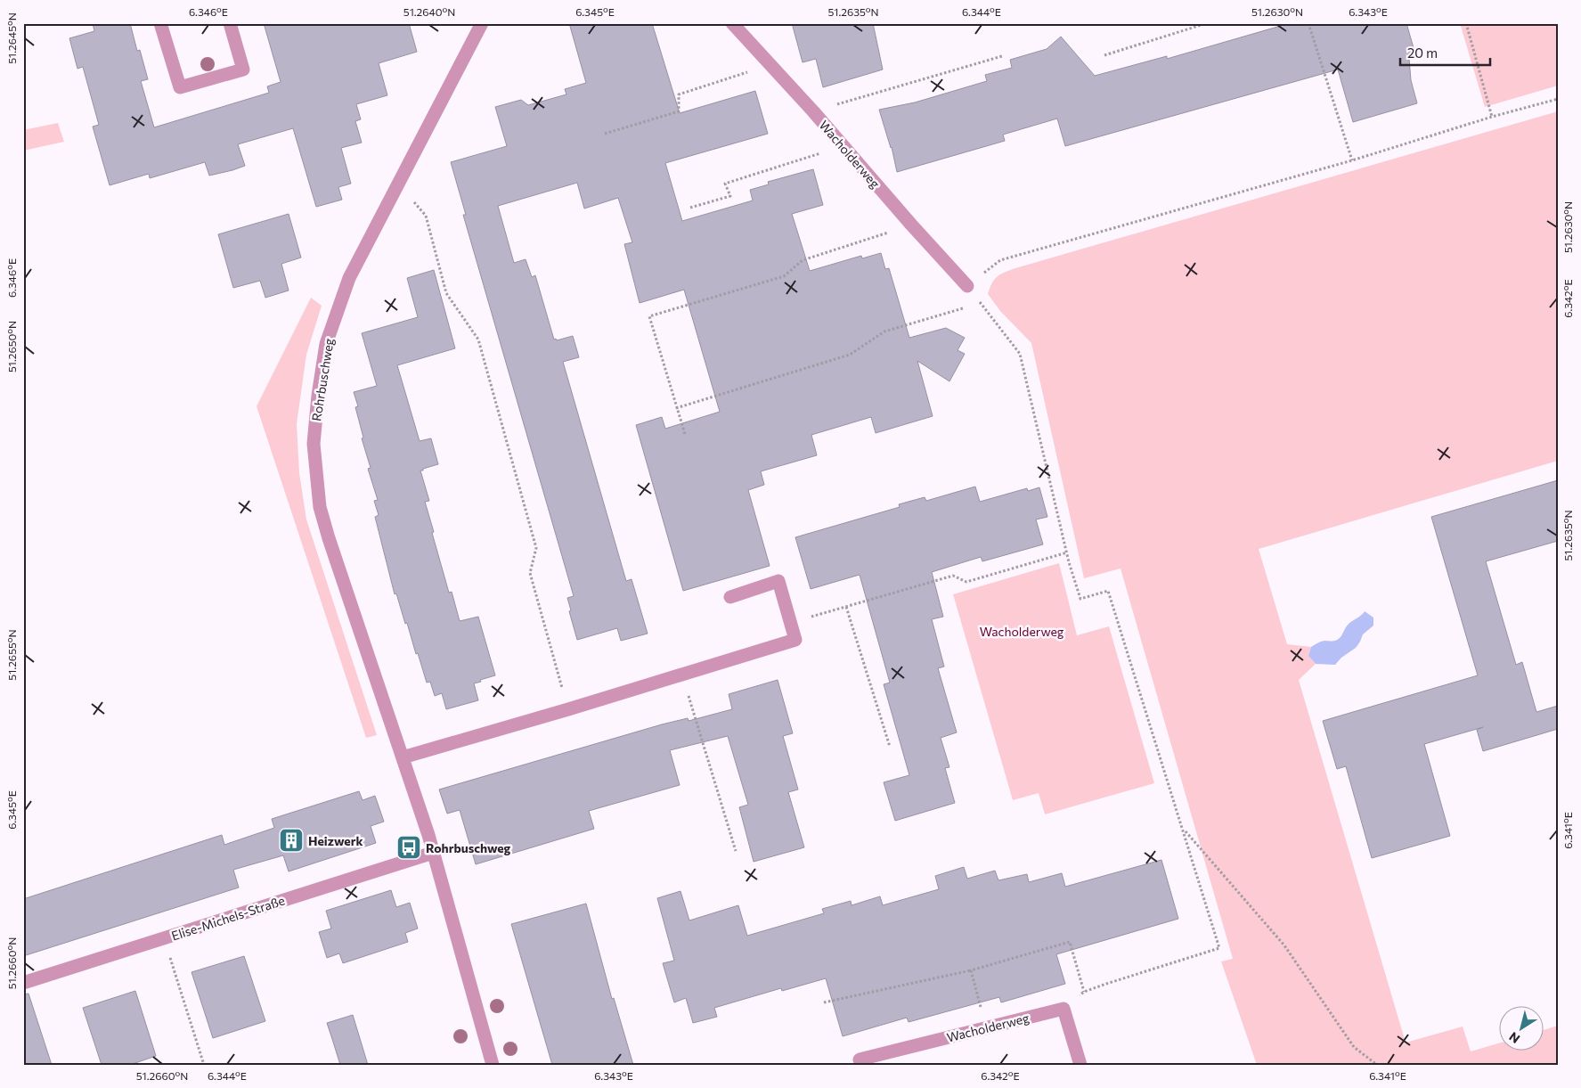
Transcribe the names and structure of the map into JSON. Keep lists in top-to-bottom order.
{
  "streets": {
    "street": ["Wacholderweg", "Rohrbuschweg", "Elise-Michels-Straße"]
  },
  "crossings": [
    ["Rohrbuschweg", "Elise-Michels-Straße"]
  ],
  "parks": ["Wacholderweg"],
  "places": {
    "building": ["Heizwerk"],
    "bus stop": ["Rohrbuschweg"]
  },
  "scale_bar": "20 m",
  "north": "bottom left",
  "coordinates": [
    "6.346°E",
    "51.2640°N",
    "6.345°E",
    "51.2635°N",
    "6.344°E",
    "51.2630°N",
    "6.343°E",
    "51.2645°N",
    "6.342°E",
    "51.2650°N",
    "51.2655°N",
    "6.341°E",
    "51.2660°N"
  ]
}
